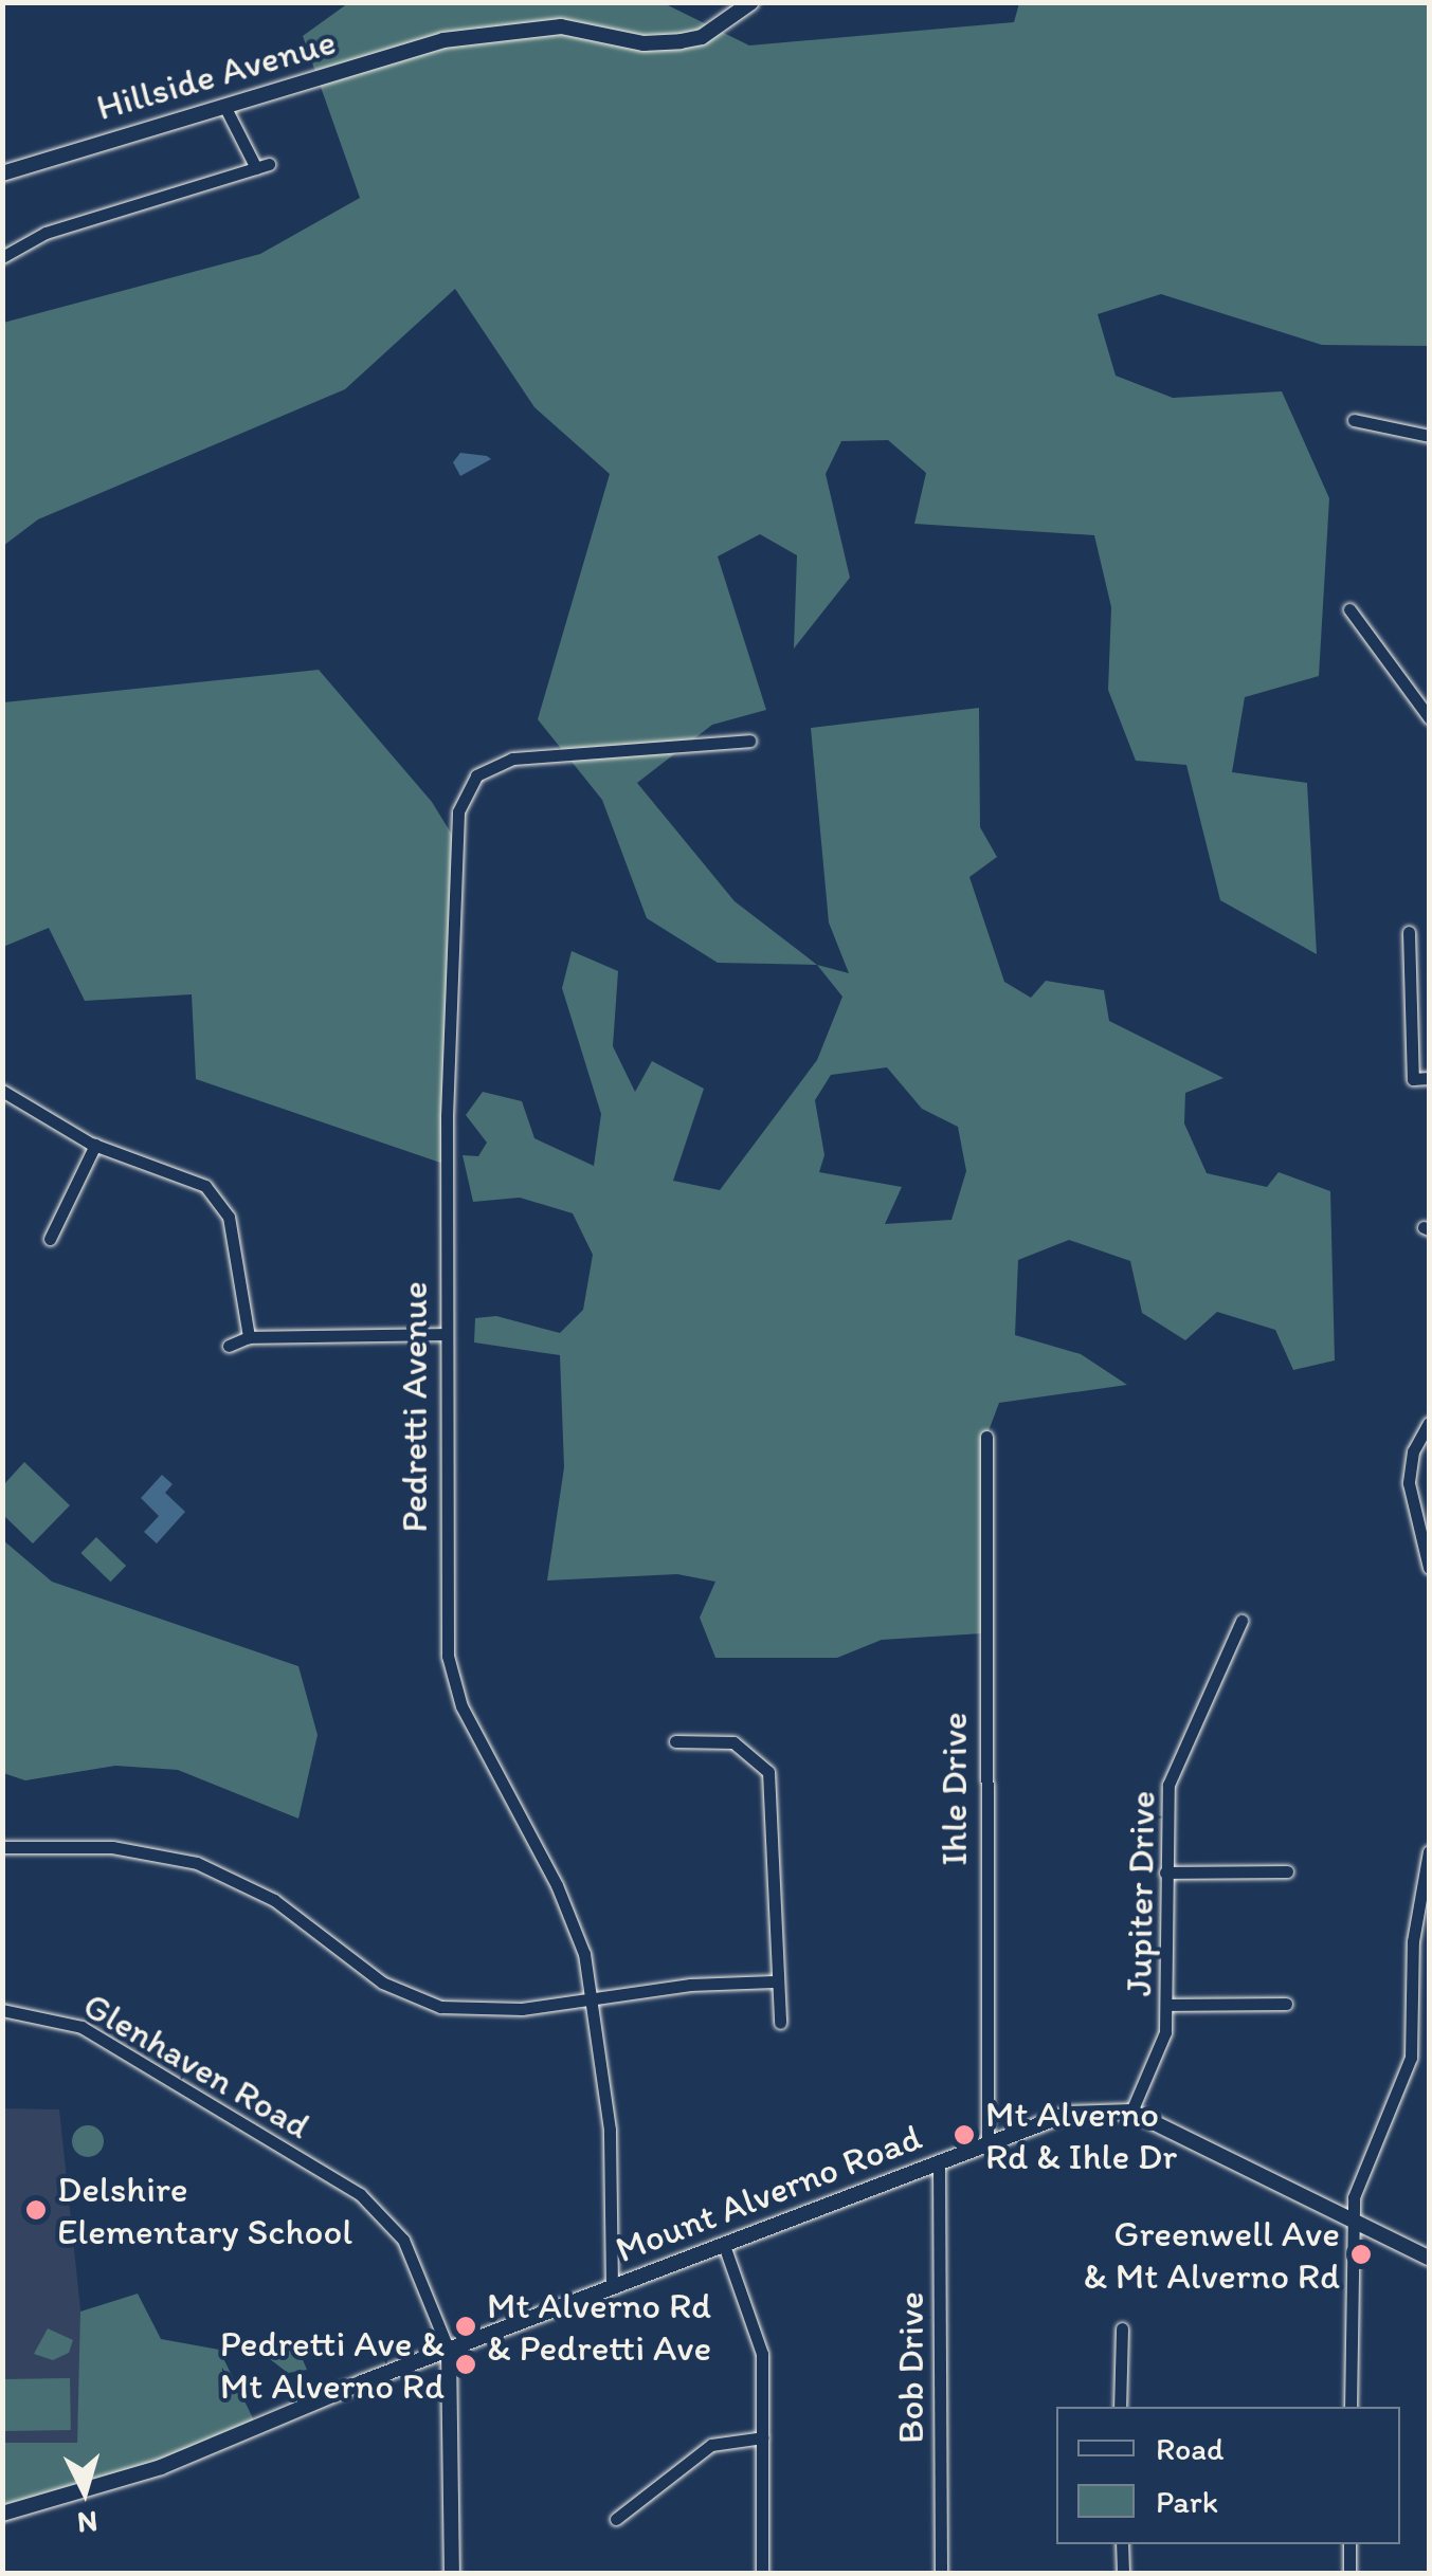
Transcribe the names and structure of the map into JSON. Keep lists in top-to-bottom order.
{
  "streets": {
    "street": [
      "Hillside Avenue",
      "Pedretti Avenue",
      "Ihle Drive",
      "Jupiter Drive",
      "Glenhaven Road",
      "Mount Alverno Road",
      "Bob Drive"
    ]
  },
  "crossings": [
    ["Pedretti Avenue", "Mount Alverno Road"],
    ["Ihle Drive", "Mount Alverno Road"],
    ["Jupiter Drive", "Mount Alverno Road"],
    ["Glenhaven Road", "Mount Alverno Road"],
    ["Mount Alverno Road", "Bob Drive"]
  ],
  "places": [
    "Mt Alverno Rd & Ihle Dr",
    "Delshire Elementary School",
    "Greenwell Ave & Mt Alverno Rd",
    "Mt Alverno Rd & Pedretti Ave",
    "Pedretti Ave & Mt Alverno Rd"
  ],
  "legend": ["Road", "Park"],
  "north": "bottom"
}
